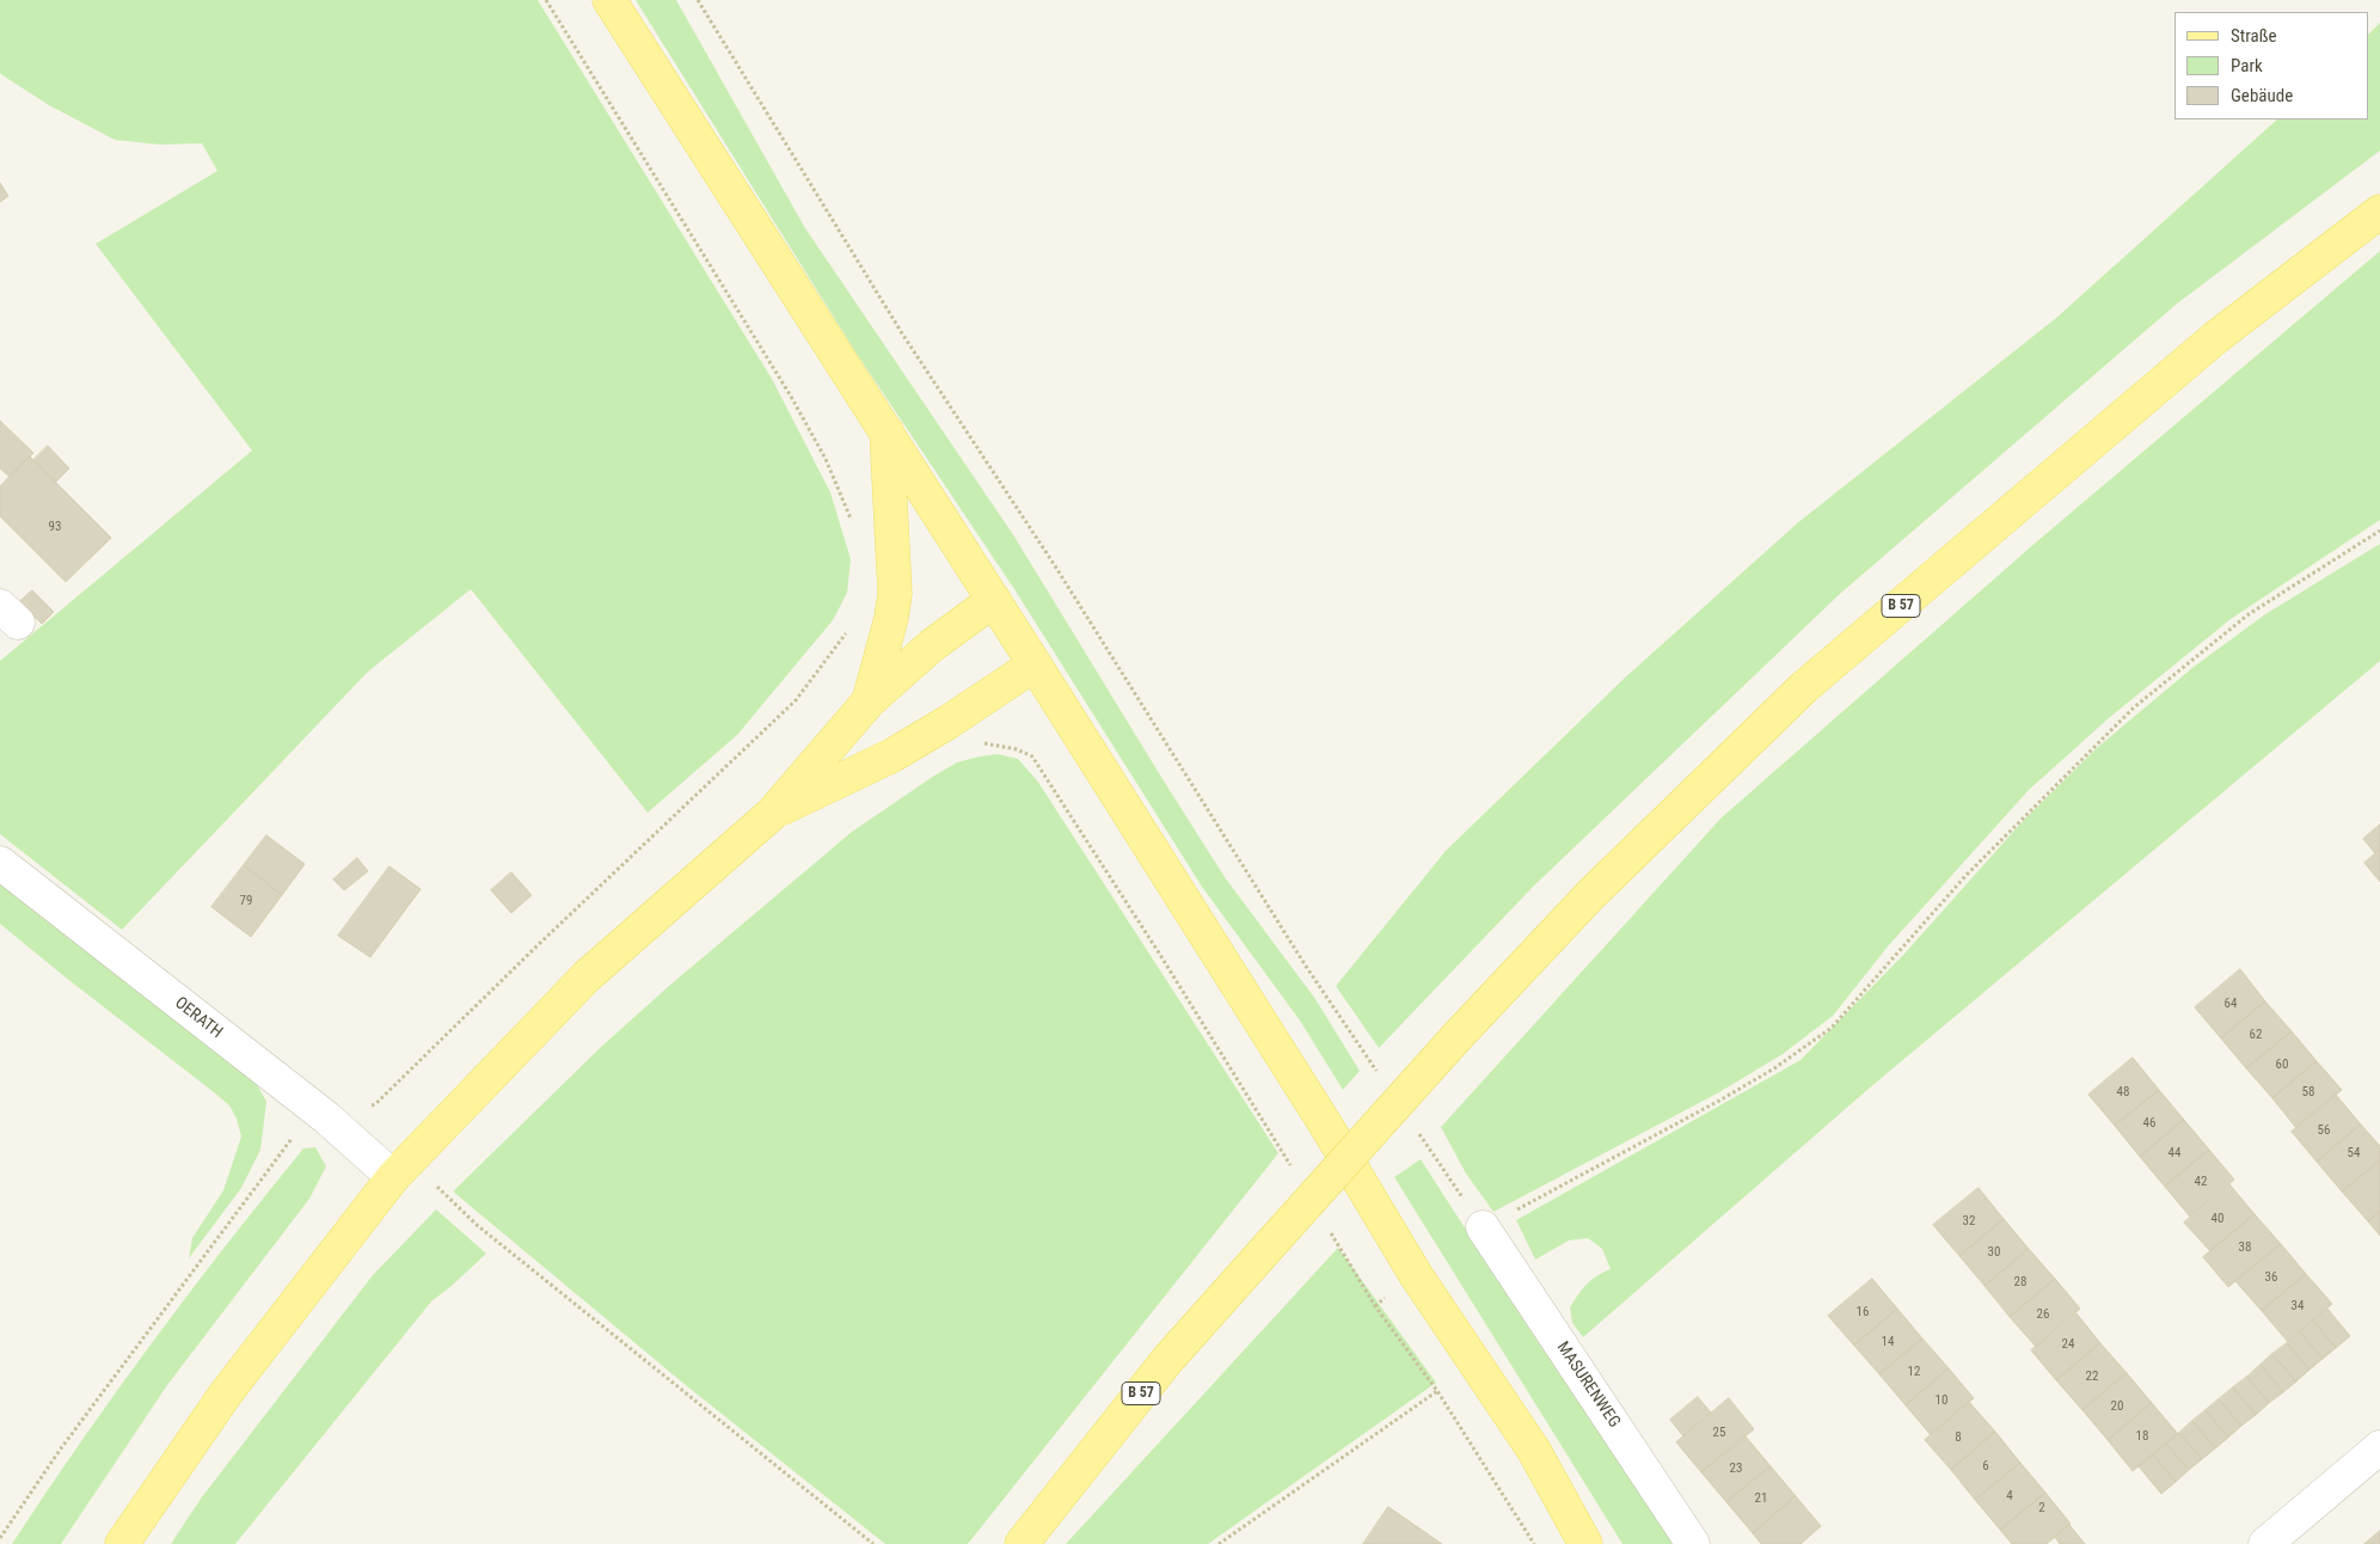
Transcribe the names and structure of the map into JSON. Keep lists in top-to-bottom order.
{
  "streets": {
    "main road": ["B 57"],
    "street": ["OERATH", "MASURENWEG"]
  },
  "house_numbers": [
    "93",
    "79",
    "64",
    "62",
    "60",
    "48",
    "58",
    "46",
    "56",
    "44",
    "54",
    "42",
    "40",
    "32",
    "38",
    "30",
    "36",
    "28",
    "34",
    "16",
    "26",
    "14",
    "24",
    "12",
    "22",
    "10",
    "20",
    "25",
    "18",
    "8",
    "6",
    "23",
    "4",
    "21",
    "2"
  ],
  "legend": ["Straße", "Park", "Gebäude"]
}
